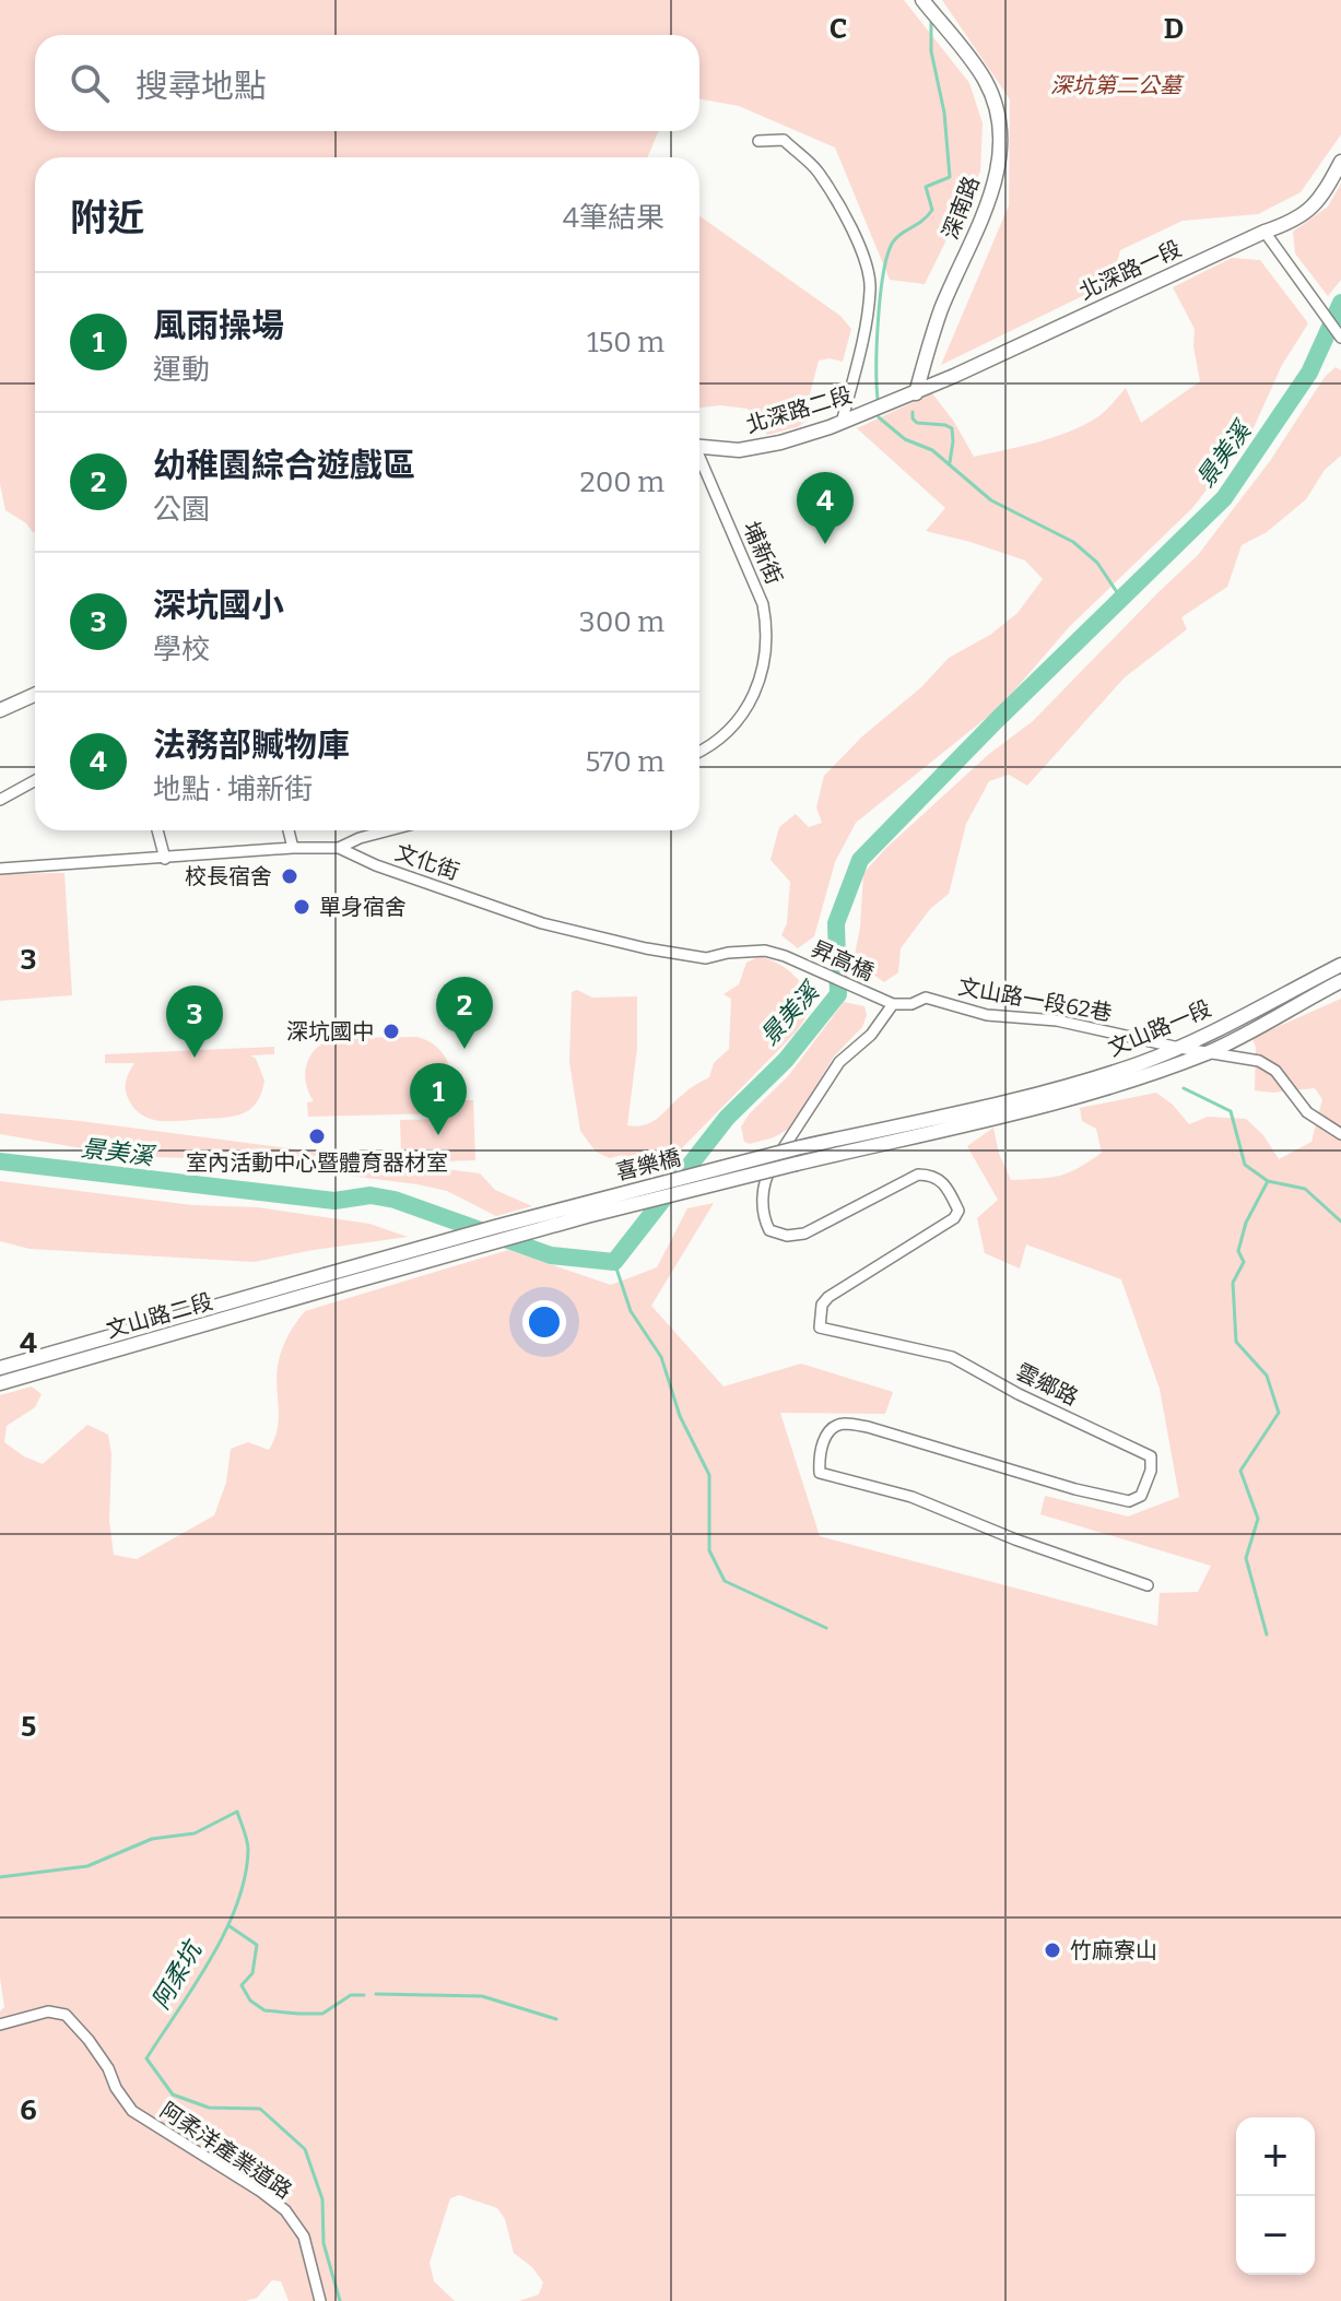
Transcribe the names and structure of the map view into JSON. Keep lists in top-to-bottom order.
{
  "streets": {
    "main road": [
      "深南路",
      "北深路一段",
      "北深路二段",
      "文山路一段",
      "喜樂橋",
      "文山路二段"
    ],
    "street": [
      "埔新街",
      "文化街",
      "昇高橋",
      "文山路一段62巷",
      "雲鄉路",
      "阿柔洋產業道路"
    ]
  },
  "crossings": [
    ["深南路", "北深路一段"],
    ["深南路", "北深路二段"],
    ["北深路一段", "北深路二段"],
    ["文化街", "昇高橋"],
    ["昇高橋", "文山路一段62巷"],
    ["昇高橋", "雲鄉路"],
    ["文山路一段62巷", "文山路一段"],
    ["文山路一段62巷", "雲鄉路"],
    ["文山路一段", "喜樂橋"],
    ["喜樂橋", "文山路二段"]
  ],
  "water": ["景美溪", "阿柔坑"],
  "parks": ["深坑第二公墓"],
  "places": [
    "校長宿舍",
    "單身宿舍",
    "深坑國中",
    "室內活動中心暨體育器材室",
    "竹麻寮山"
  ],
  "page": {
    "search": "搜尋地點",
    "heading": ["附近", "4筆結果"],
    "list": [
      {
        "mark": "1",
        "name": "風雨操場",
        "note": "運動",
        "value": "150 m"
      },
      {
        "mark": "2",
        "name": "幼稚園綜合遊戲區",
        "note": "公園",
        "value": "200 m"
      },
      {
        "mark": "3",
        "name": "深坑國小",
        "note": "學校",
        "value": "300 m"
      },
      {
        "mark": "4",
        "name": "法務部贓物庫",
        "note": "地點 · 埔新街",
        "value": "570 m"
      }
    ],
    "pins": [
      "4",
      "2",
      "3",
      "1"
    ],
    "map_buttons": ["+", "−"]
  },
  "grid": {
    "columns": ["C", "D"],
    "rows": [
      "3",
      "4",
      "5",
      "6"
    ]
  }
}
